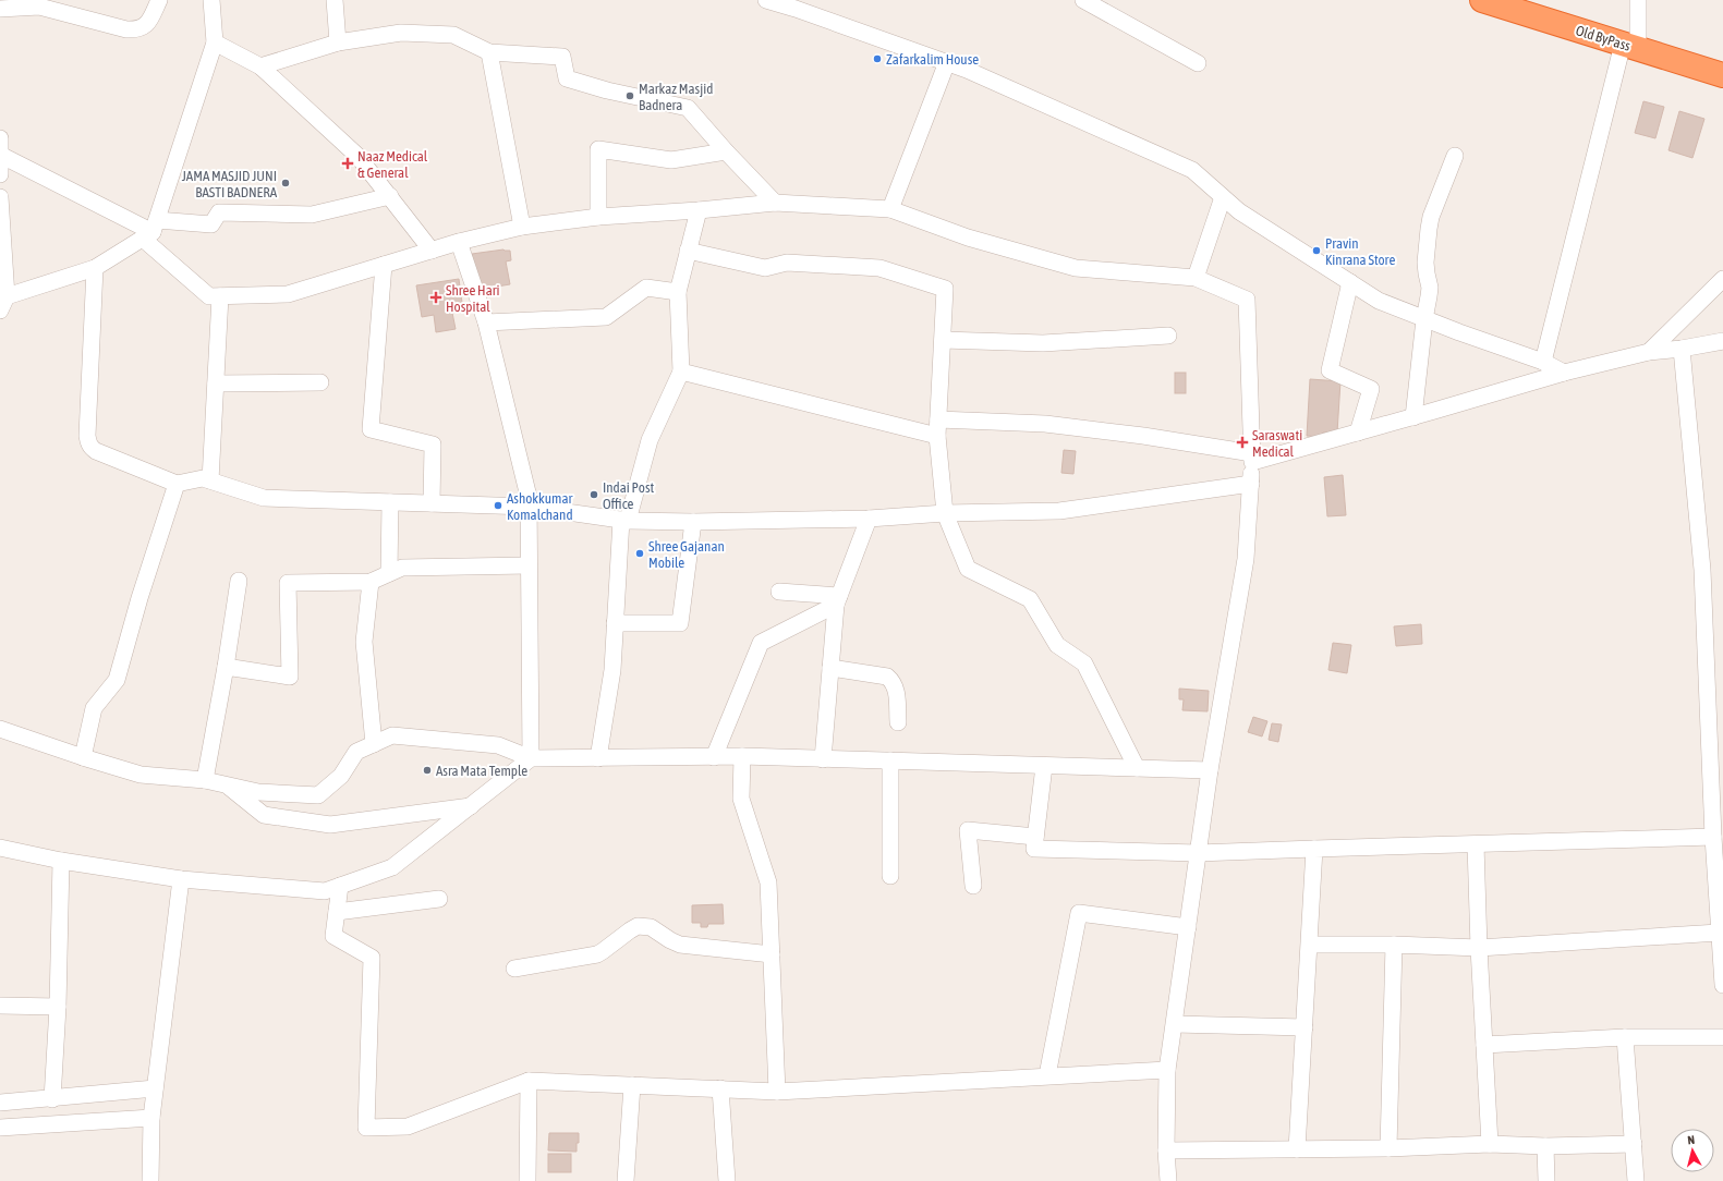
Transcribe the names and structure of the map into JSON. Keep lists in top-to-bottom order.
{
  "streets": {
    "highway": ["Old ByPass"]
  },
  "places": {
    "other": [
      "Zafarkalim House",
      "Markaz Masjid Badnera",
      "JAMA MASJID JUNI BASTI BADNERA",
      "Pravin Kinrana Store",
      "Indai Post Office",
      "Ashokkumar Komalchand",
      "Shree Gajanan Mobile",
      "Asra Mata Temple"
    ],
    "health": ["Naaz Medical & General", "Shree Hari Hospital", "Saraswati Medical"]
  },
  "north": "top"
}
